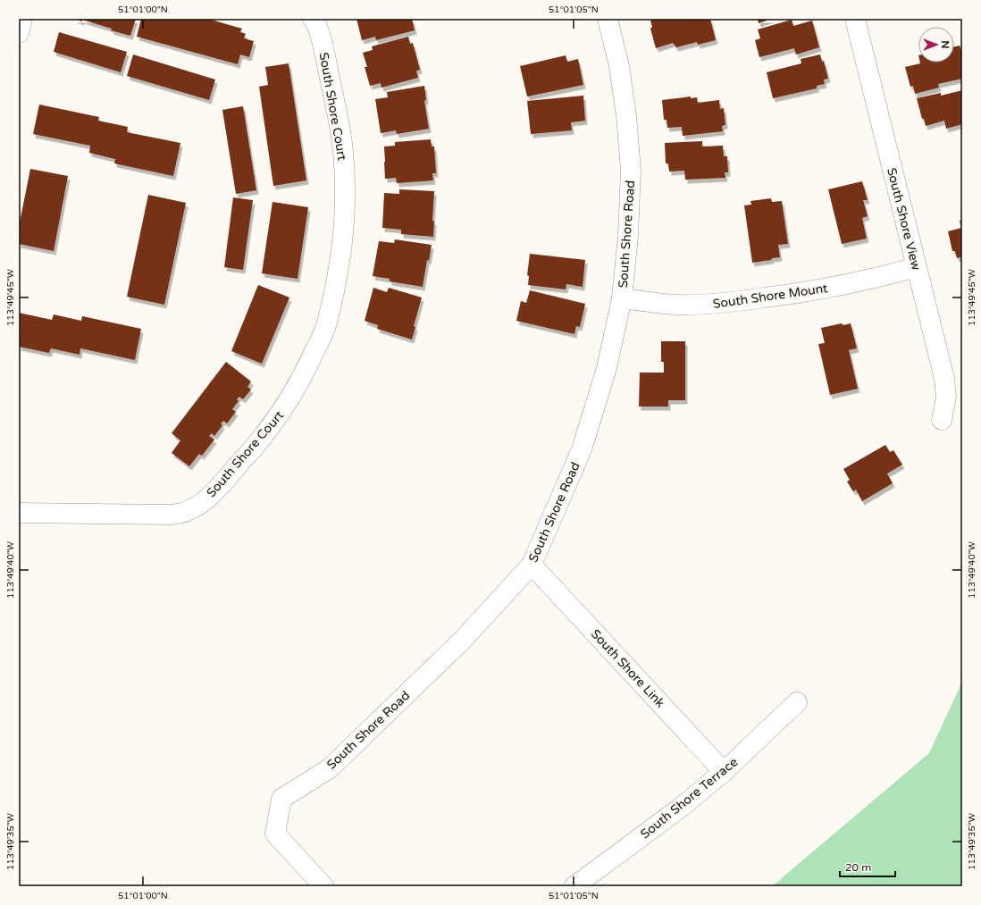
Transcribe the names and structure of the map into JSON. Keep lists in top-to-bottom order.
{
  "streets": {
    "street": [
      "South Shore Court",
      "South Shore View",
      "South Shore Road",
      "South Shore Mount",
      "South Shore Link",
      "South Shore Terrace"
    ]
  },
  "crossings": [
    ["South Shore View", "South Shore Mount"],
    ["South Shore Road", "South Shore Mount"],
    ["South Shore Road", "South Shore Link"],
    ["South Shore Link", "South Shore Terrace"]
  ],
  "scale_bar": "20 m",
  "north": "right",
  "coordinates": [
    "51°01'00\"N",
    "51°01'05\"N",
    "113°49'45\"W",
    "113°49'40\"W",
    "113°49'35\"W"
  ]
}
